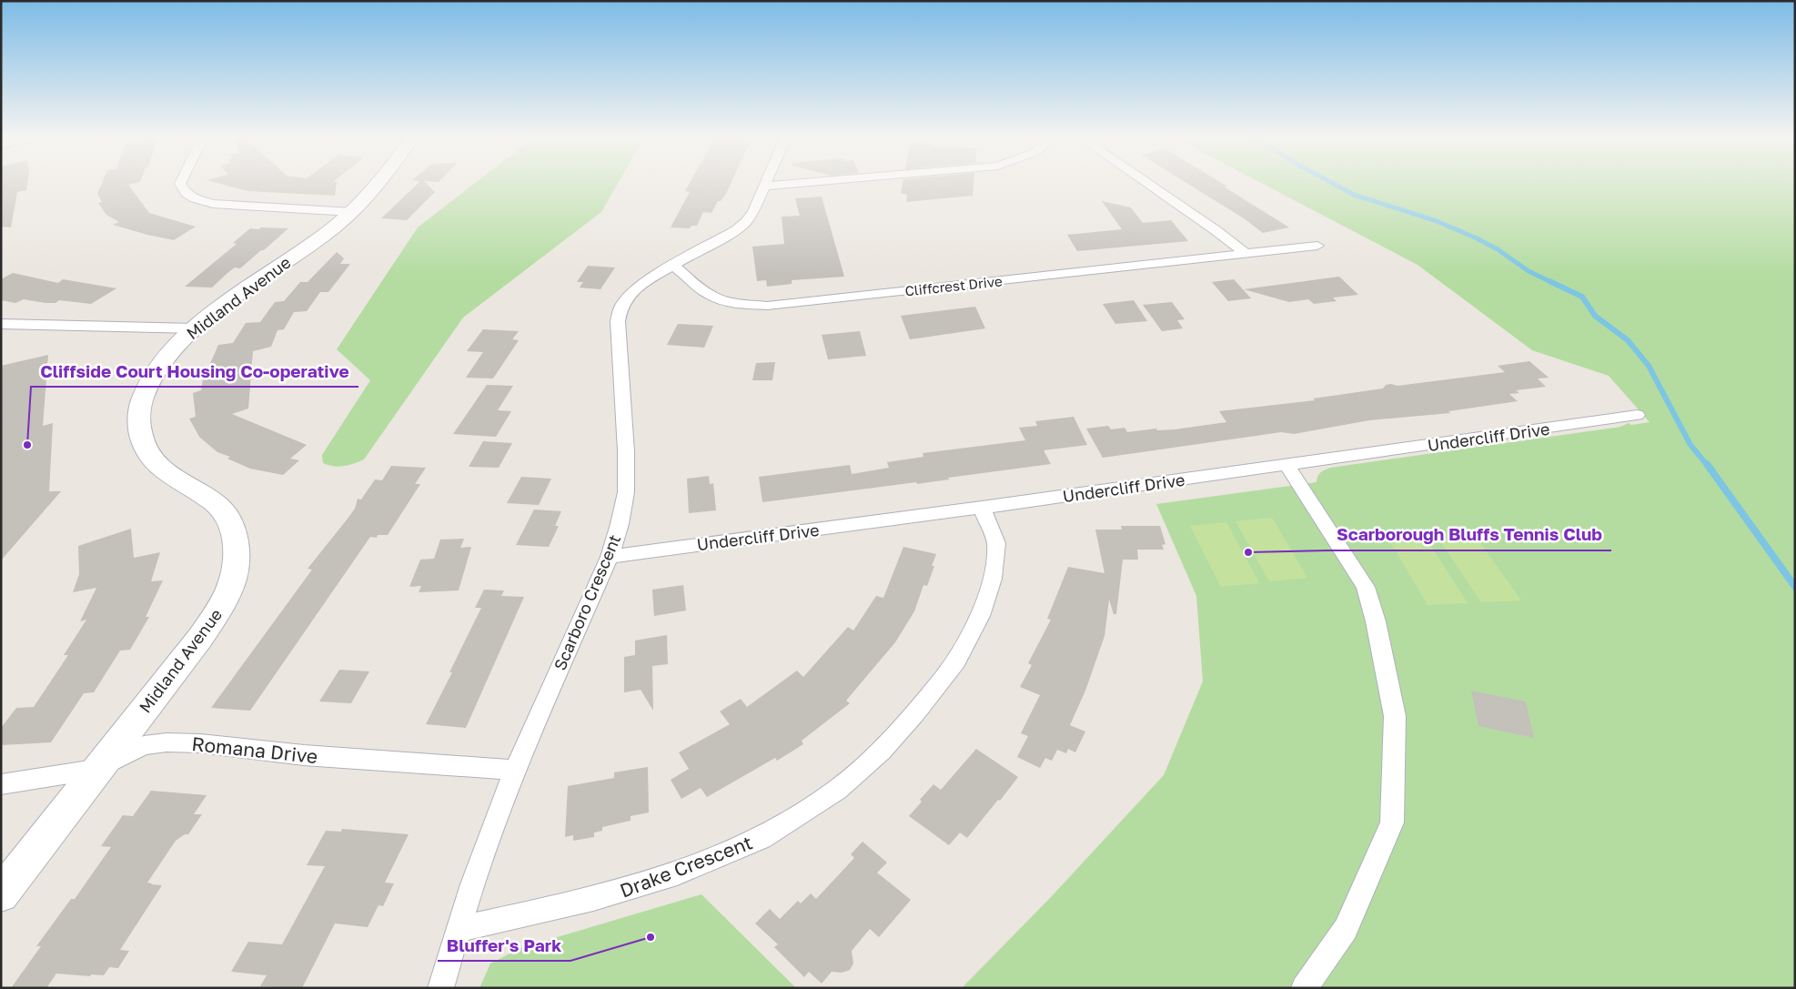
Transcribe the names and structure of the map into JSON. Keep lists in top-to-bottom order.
{
  "streets": {
    "street": [
      "Cliffcrest Drive",
      "Midland Avenue",
      "Undercliff Drive",
      "Scarboro Crescent",
      "Romana Drive",
      "Drake Crescent"
    ]
  },
  "crossings": [
    ["Cliffcrest Drive", "Scarboro Crescent"],
    ["Midland Avenue", "Romana Drive"],
    ["Undercliff Drive", "Scarboro Crescent"],
    ["Undercliff Drive", "Drake Crescent"],
    ["Scarboro Crescent", "Romana Drive"],
    ["Scarboro Crescent", "Drake Crescent"]
  ],
  "places": ["Cliffside Court Housing Co-operative", "Scarborough Bluffs Tennis Club", "Bluffer's Park"]
}
